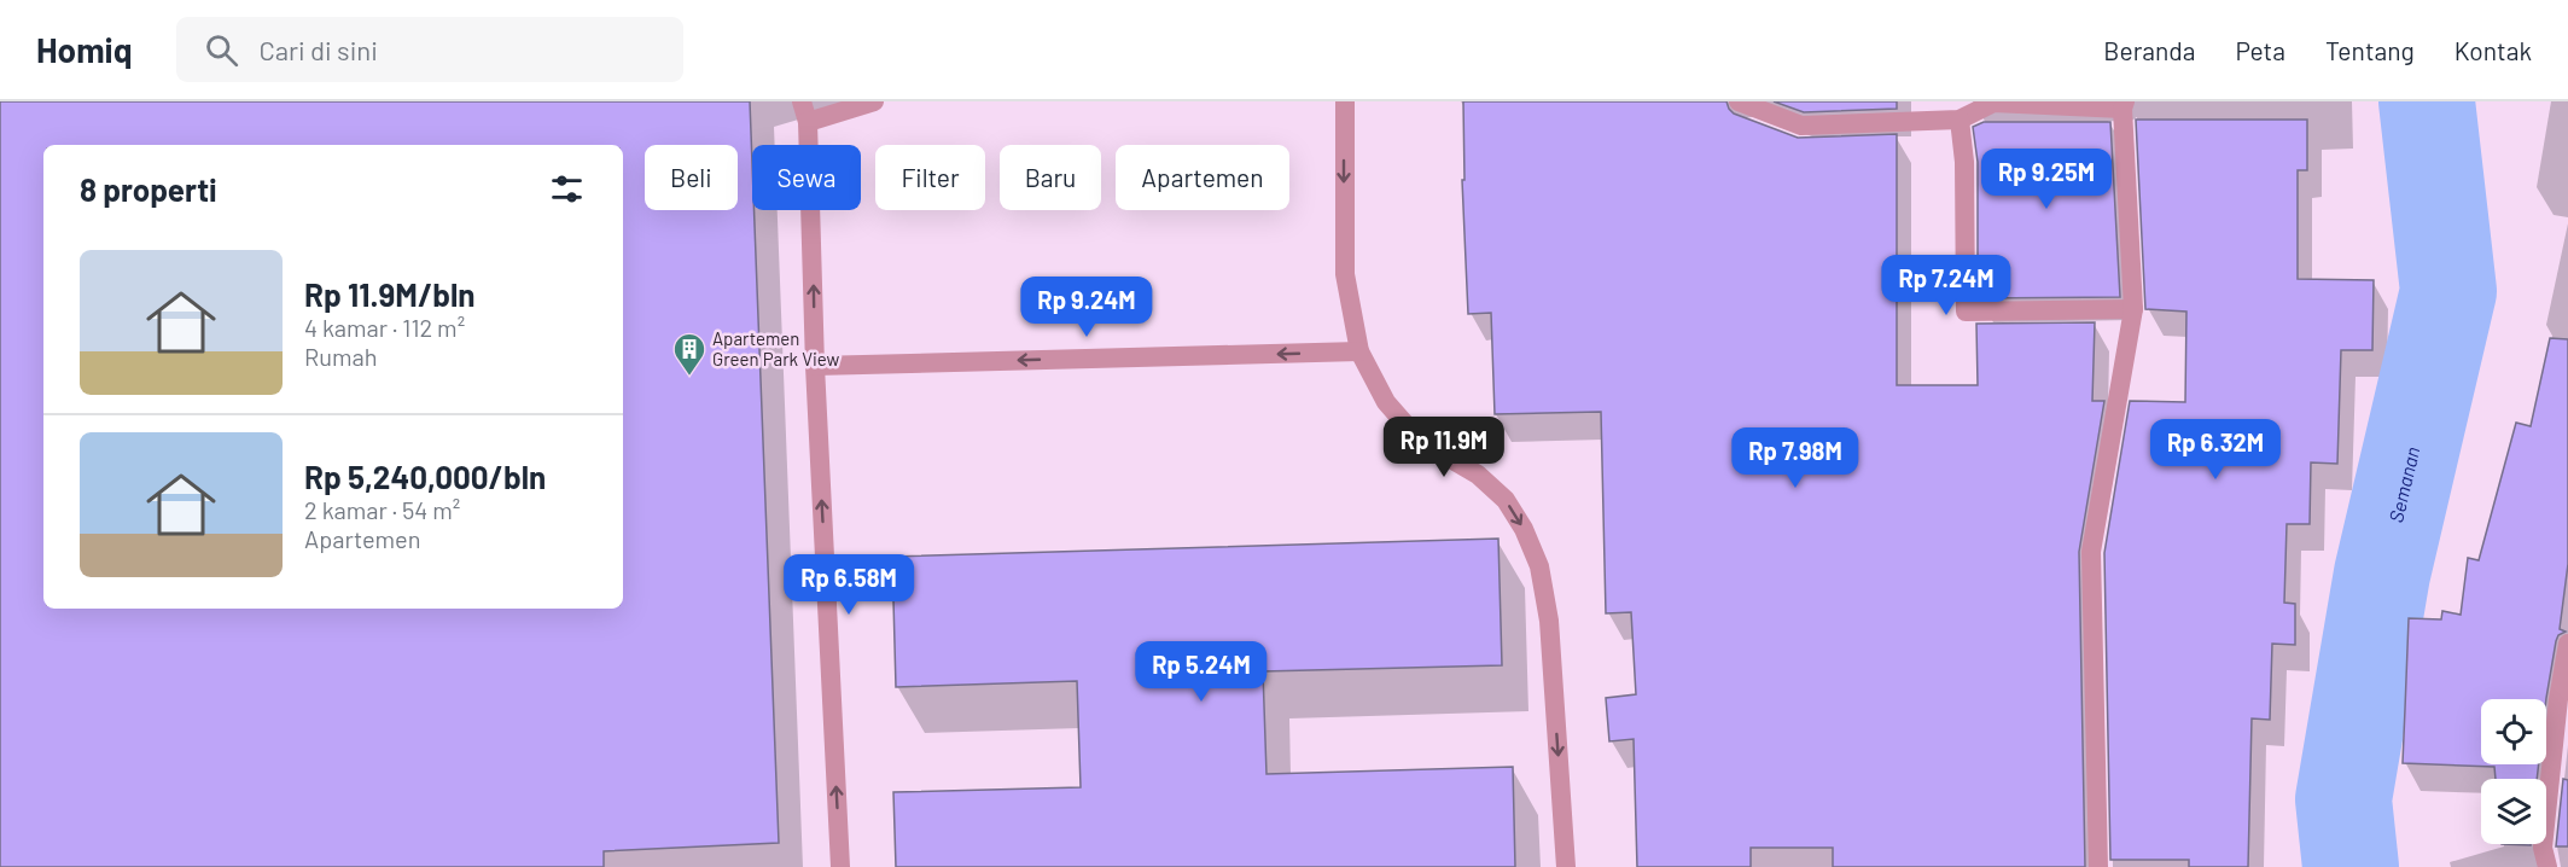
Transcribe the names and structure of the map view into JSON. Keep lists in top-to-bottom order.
{
  "water": ["Semanan"],
  "places": {
    "building": ["Apartemen Green Park View"]
  },
  "page": {
    "header": "Homiq",
    "search": "Cari di sini",
    "nav": [
      "Beranda",
      "Peta",
      "Tentang",
      "Kontak"
    ],
    "chip": [
      "Beli",
      "Sewa",
      "Filter",
      "Baru",
      "Apartemen"
    ],
    "heading": "8 properti",
    "price": [
      "Rp 9.25M",
      "Rp 7.24M",
      "Rp 9.24M",
      "Rp 11.9M",
      "Rp 6.32M",
      "Rp 7.98M",
      "Rp 6.58M",
      "Rp 5.24M"
    ],
    "list": [
      {
        "name": "Rp 11.9M/bln",
        "note": "4 kamar · 112 m² · Rumah"
      },
      {
        "name": "Rp 5,240,000/bln",
        "note": "2 kamar · 54 m² · Apartemen"
      }
    ]
  }
}
